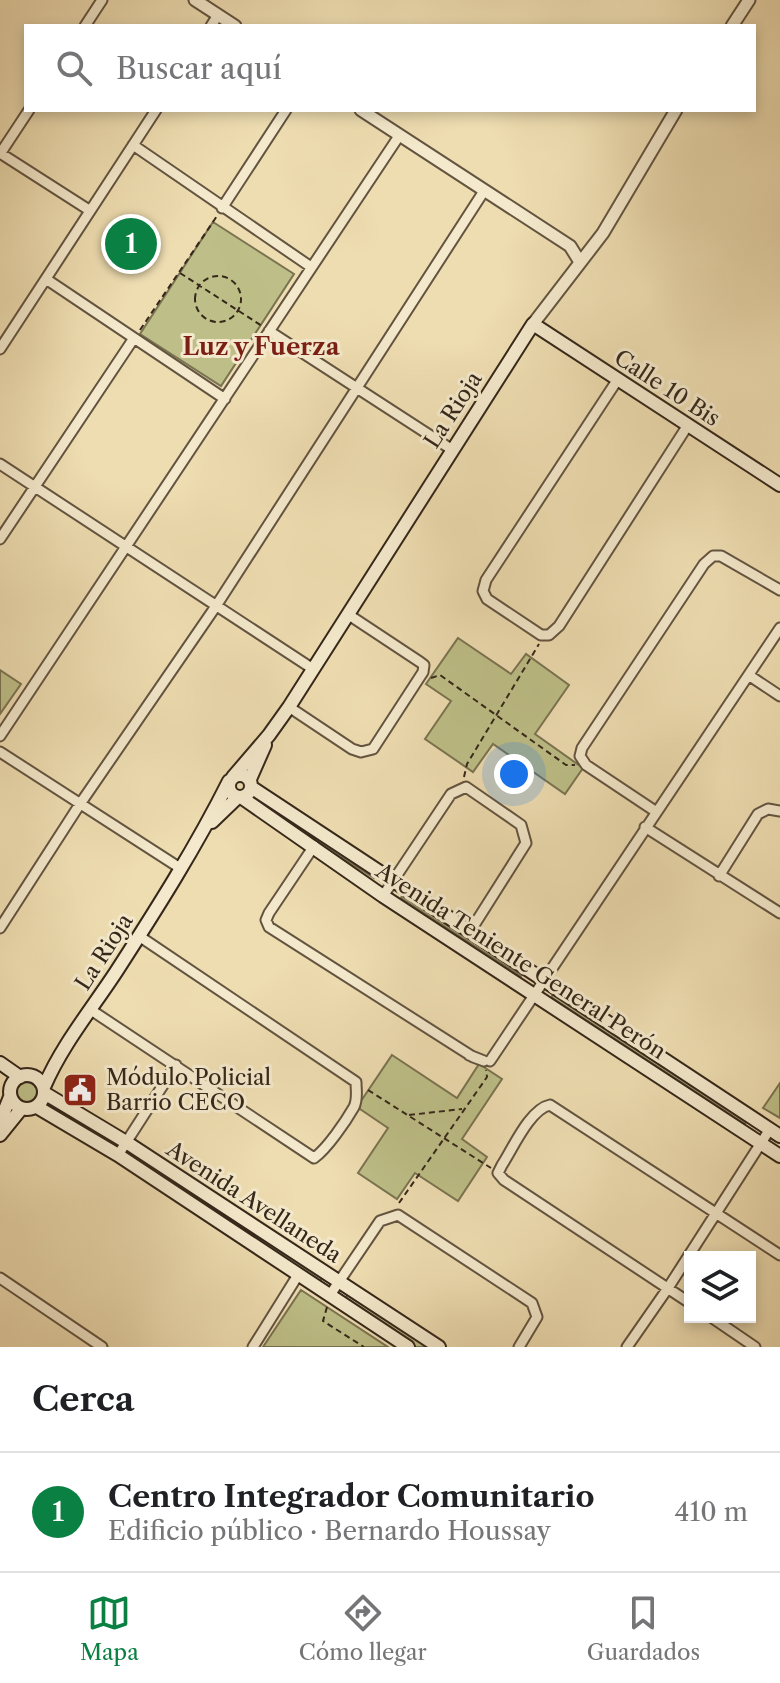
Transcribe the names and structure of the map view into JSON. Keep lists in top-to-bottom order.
{
  "streets": {
    "main road": [
      "Calle 10 Bis",
      "La Rioja",
      "Avenida Teniente General Perón",
      "Avenida Avellaneda"
    ]
  },
  "crossings": [
    ["Calle 10 Bis", "La Rioja"],
    ["La Rioja", "Avenida Teniente General Perón"],
    ["La Rioja", "Avenida Avellaneda"]
  ],
  "districts": ["Luz y Fuerza"],
  "places": {
    "public building": ["Módulo Policial Barrio CECO"]
  },
  "page": {
    "search": "Buscar aquí",
    "pins": "1",
    "heading": "Cerca",
    "list": [
      {
        "mark": "1",
        "name": "Centro Integrador Comunitario",
        "note": "Edificio público · Bernardo Houssay",
        "value": "410 m"
      }
    ],
    "nav": ["Mapa", "Cómo llegar", "Guardados"]
  }
}
